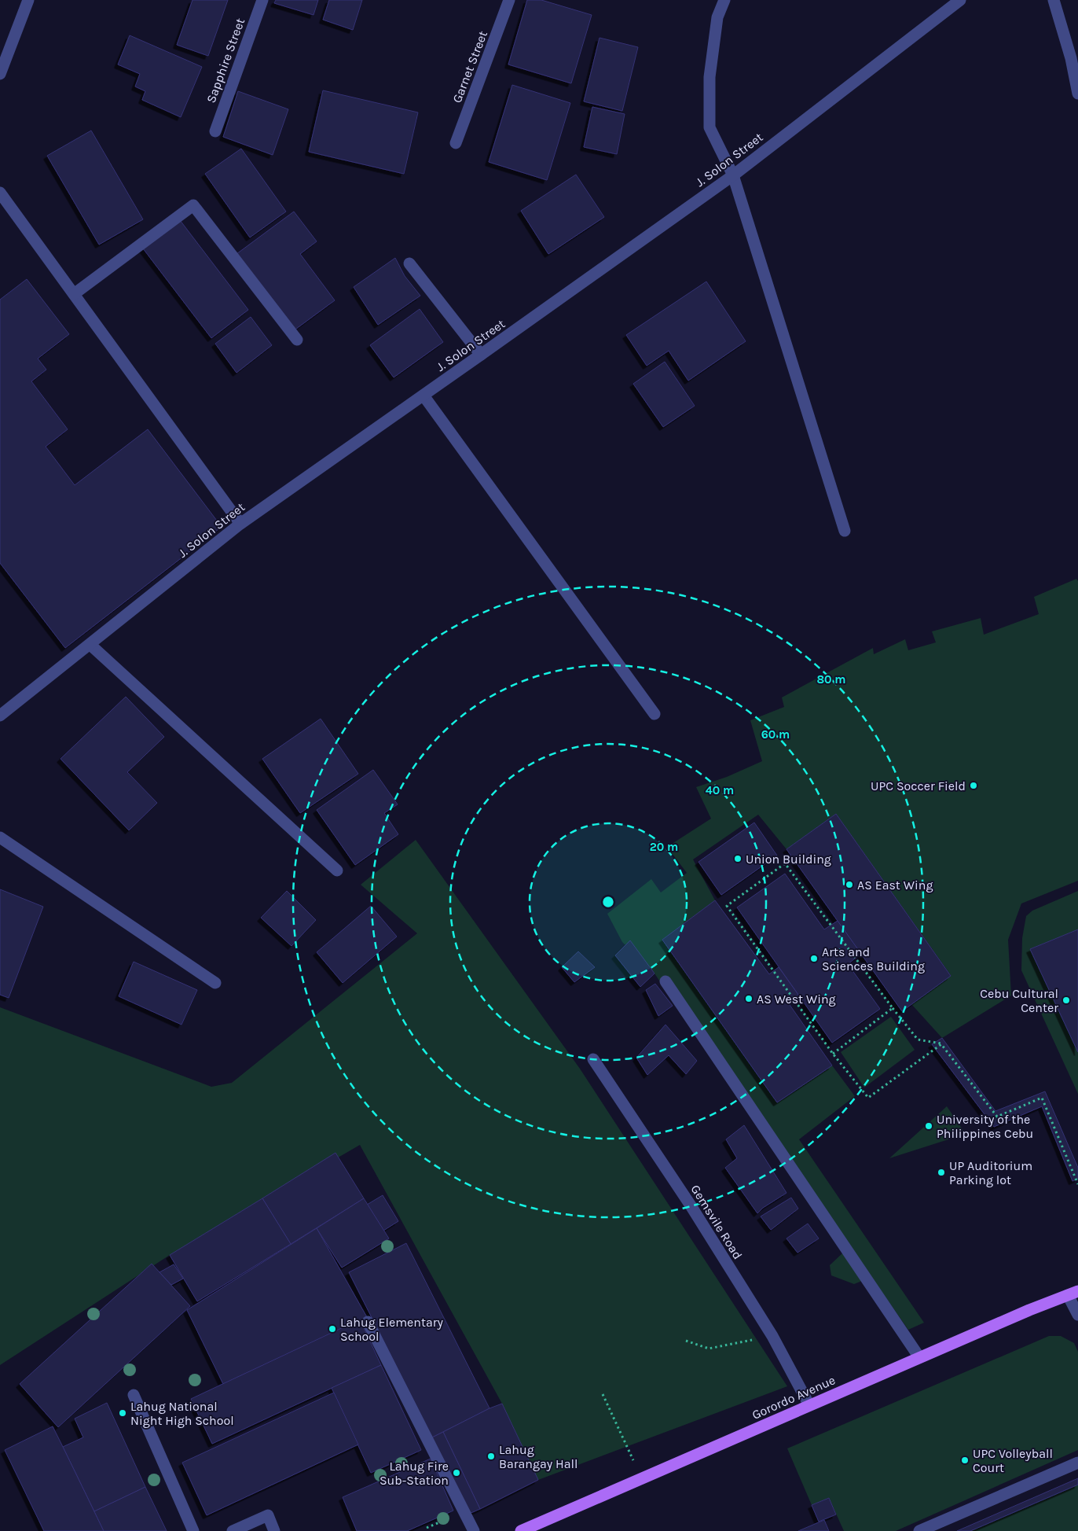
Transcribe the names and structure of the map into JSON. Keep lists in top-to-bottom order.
{
  "streets": {
    "main road": ["Gorordo Avenue"],
    "street": [
      "Sapphire Street",
      "Garnet Street",
      "J. Solon Street",
      "Gemsvile Road"
    ]
  },
  "crossings": [
    ["Gemsvile Road", "Gorordo Avenue"]
  ],
  "places": [
    "UPC Soccer Field",
    "Union Building",
    "AS East Wing",
    "Arts and Sciences Building",
    "AS West Wing",
    "Cebu Cultural Center",
    "University of the Philippines Cebu",
    "UP Auditorium Parking lot",
    "Lahug Elementary School",
    "Lahug National Night High School",
    "Lahug Barangay Hall",
    "UPC Volleyball Court",
    "Lahug Fire Sub-Station"
  ],
  "rings": [
    "80 m",
    "60 m",
    "40 m",
    "20 m"
  ]
}
